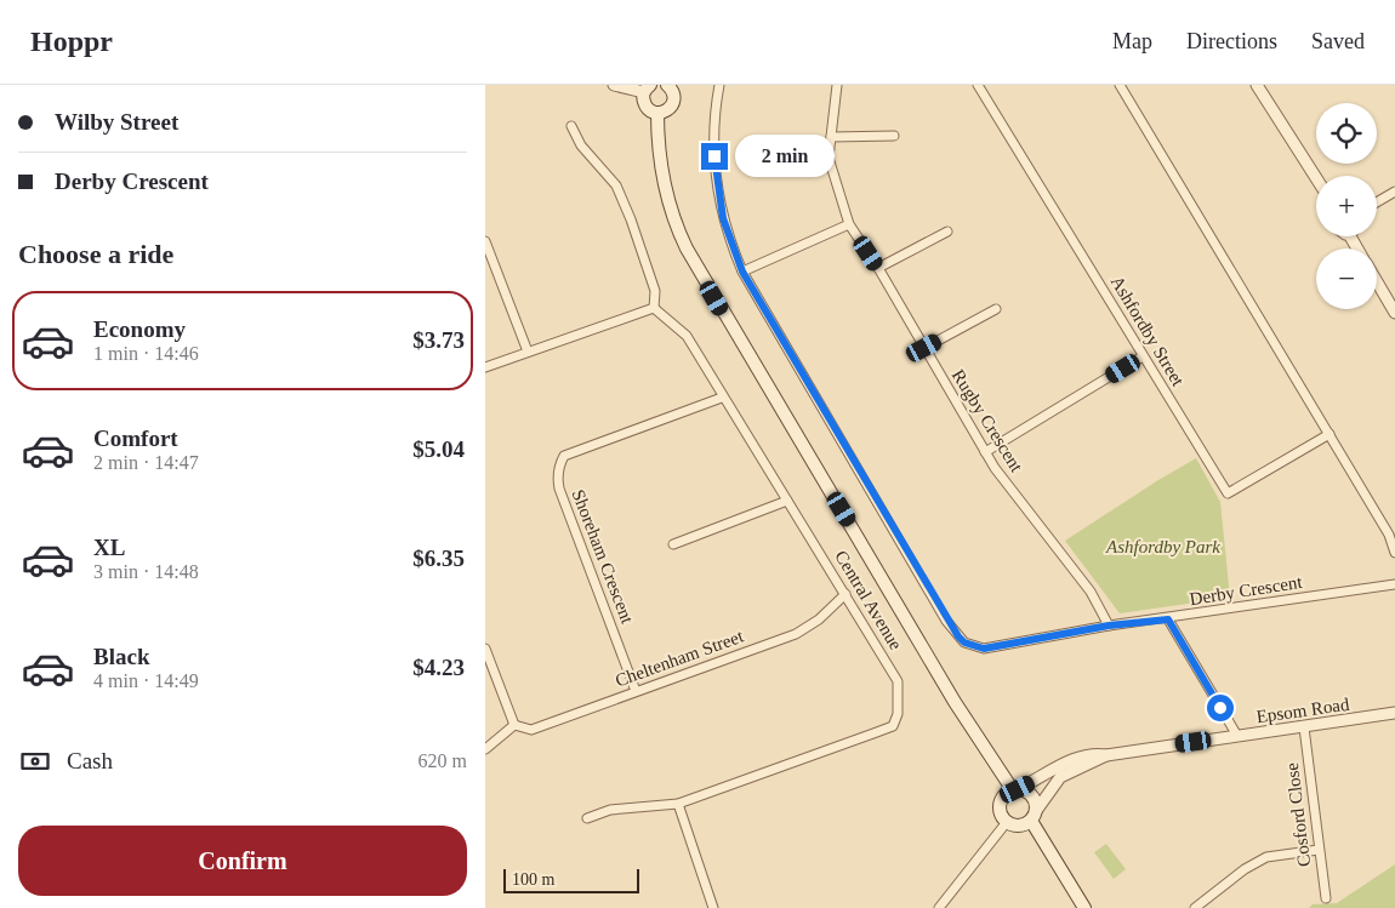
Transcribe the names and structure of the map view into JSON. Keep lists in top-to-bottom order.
{
  "streets": {
    "street": [
      "Ashfordby Street",
      "Rugby Crescent",
      "Shoreham Crescent",
      "Derby Crescent",
      "Central Avenue",
      "Cheltenham Street",
      "Epsom Road",
      "Cosford Close"
    ]
  },
  "crossings": [
    ["Rugby Crescent", "Derby Crescent"],
    ["Shoreham Crescent", "Central Avenue"],
    ["Shoreham Crescent", "Cheltenham Street"],
    ["Central Avenue", "Cheltenham Street"],
    ["Epsom Road", "Cosford Close"]
  ],
  "parks": ["Ashfordby Park"],
  "scale_bar": "100 m",
  "page": {
    "header": "Hoppr",
    "nav": ["Map", "Directions", "Saved"],
    "banner": ["Wilby Street", "Derby Crescent"],
    "map_buttons": ["+", "−"],
    "bubble": "2 min",
    "heading": "Choose a ride",
    "list": [
      {
        "name": "Economy",
        "note": "1 min · 14:46",
        "value": "$3.73"
      },
      {
        "name": "Comfort",
        "note": "2 min · 14:47",
        "value": "$5.04"
      },
      {
        "name": "XL",
        "note": "3 min · 14:48",
        "value": "$6.35"
      },
      {
        "name": "Black",
        "note": "4 min · 14:49",
        "value": "$4.23"
      }
    ],
    "pay": ["Cash", "620 m"],
    "buttons": "Confirm",
    "scale": "100 m"
  }
}
